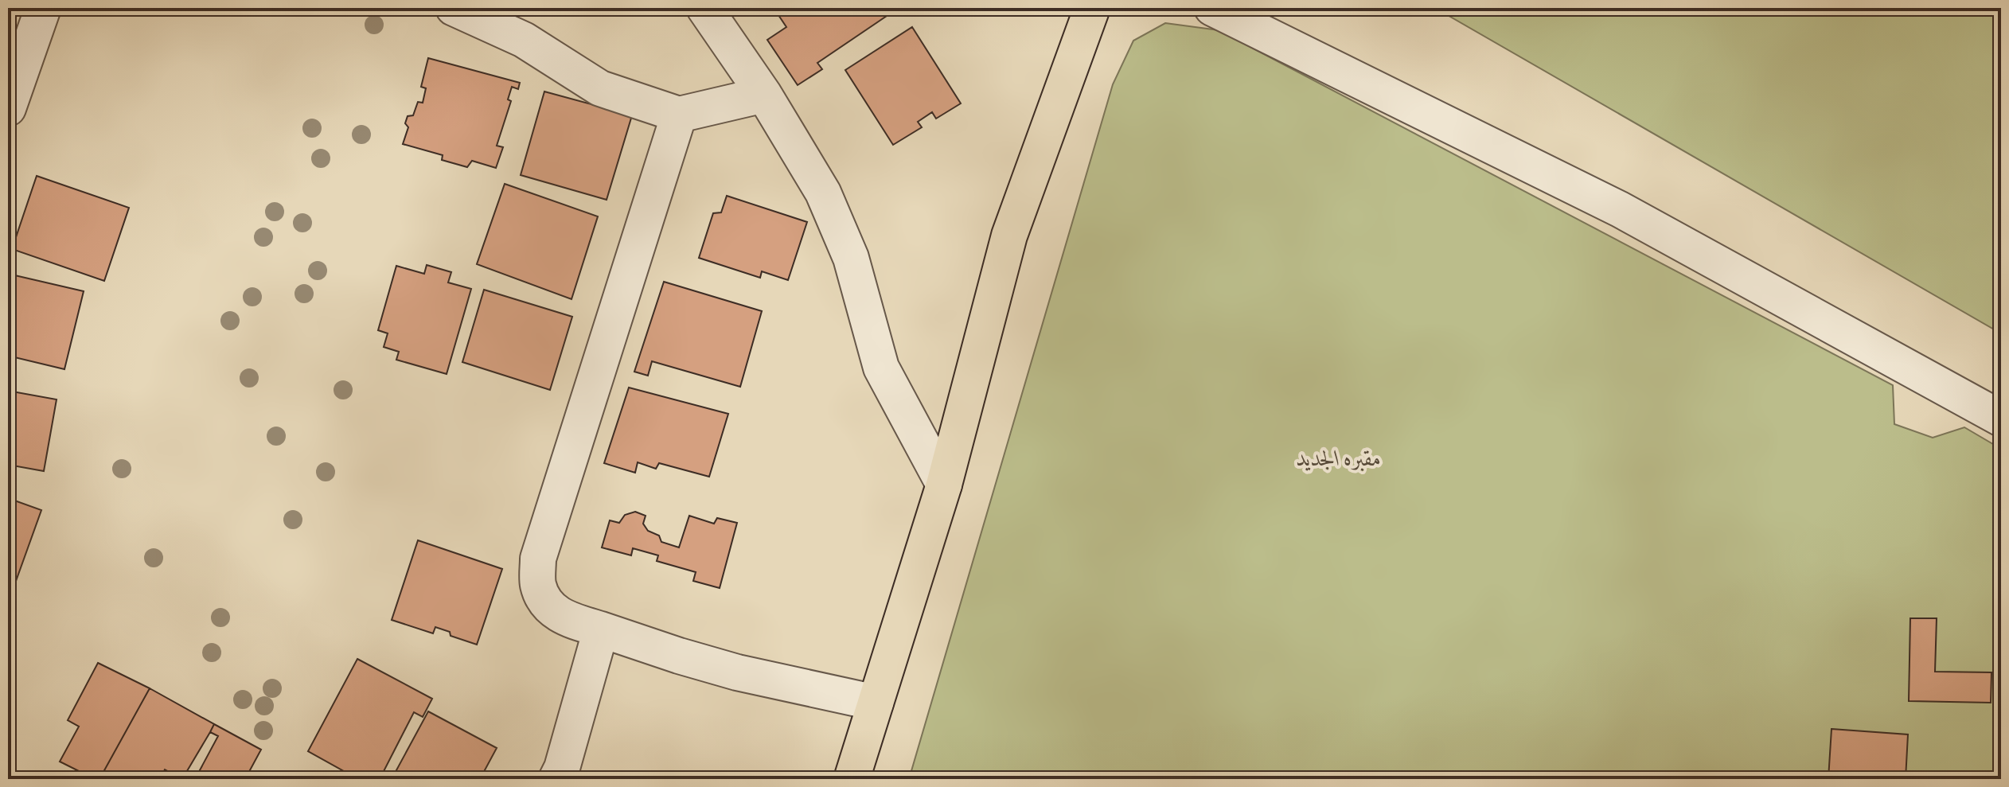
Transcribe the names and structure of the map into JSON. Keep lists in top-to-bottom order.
{
  "parks": ["مقبره الجديد"]
}
